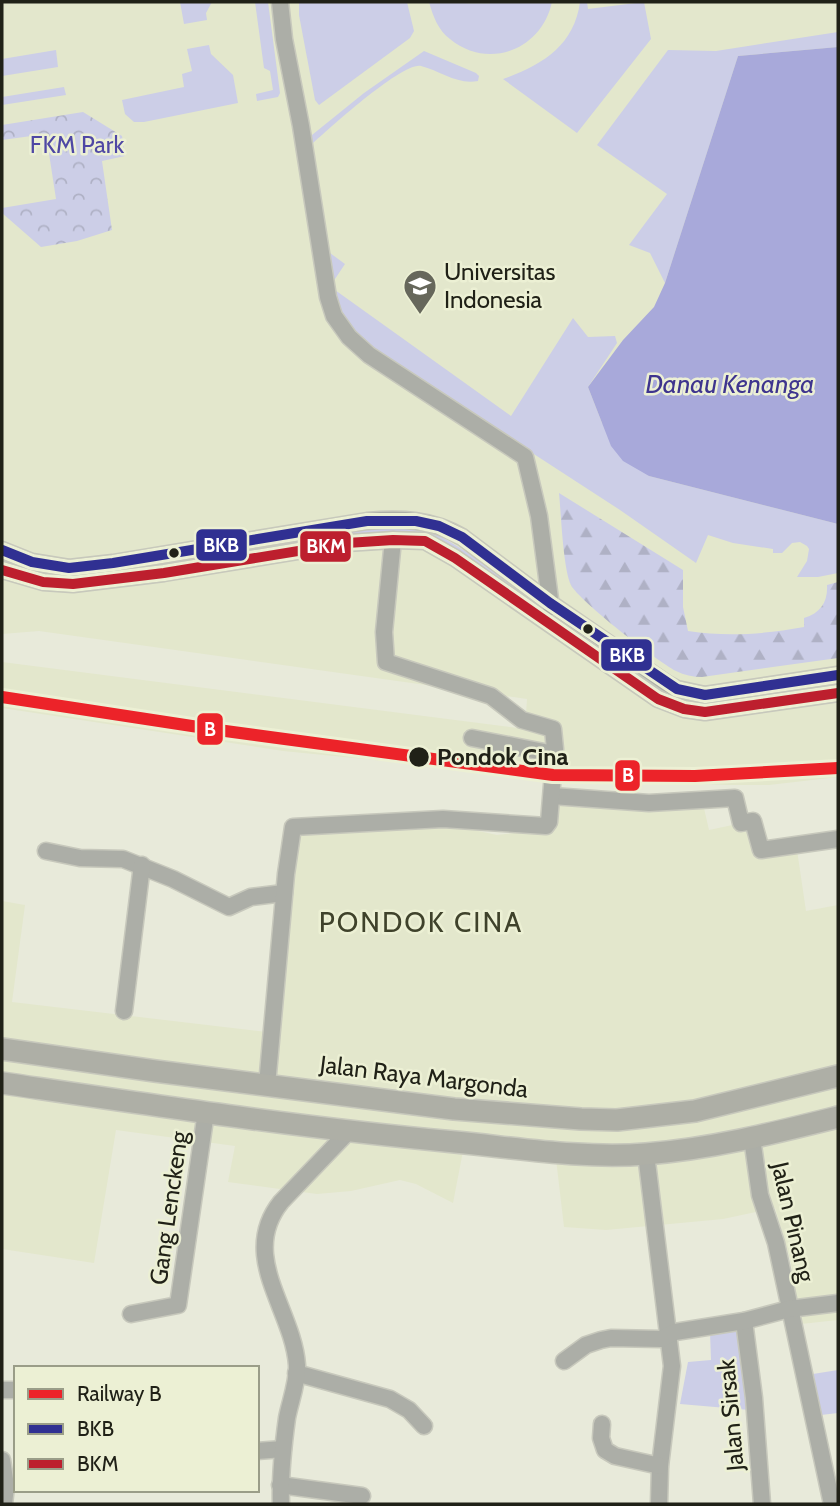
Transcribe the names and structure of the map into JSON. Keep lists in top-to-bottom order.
{
  "streets": {
    "main road": ["Jalan Raya Margonda"],
    "street": ["Gang Lenckeng", "Jalan Pinang", "Jalan Sirsak"]
  },
  "districts": ["PONDOK CINA"],
  "water": ["Danau Kenanga"],
  "parks": ["FKM Park"],
  "places": {
    "school or university": ["Universitas Indonesia"],
    "other": ["Pondok Cina"]
  },
  "lines": ["transit line BKB", "transit line BKM", "rail line B"],
  "legend": ["Railway B", "BKB", "BKM"]
}
